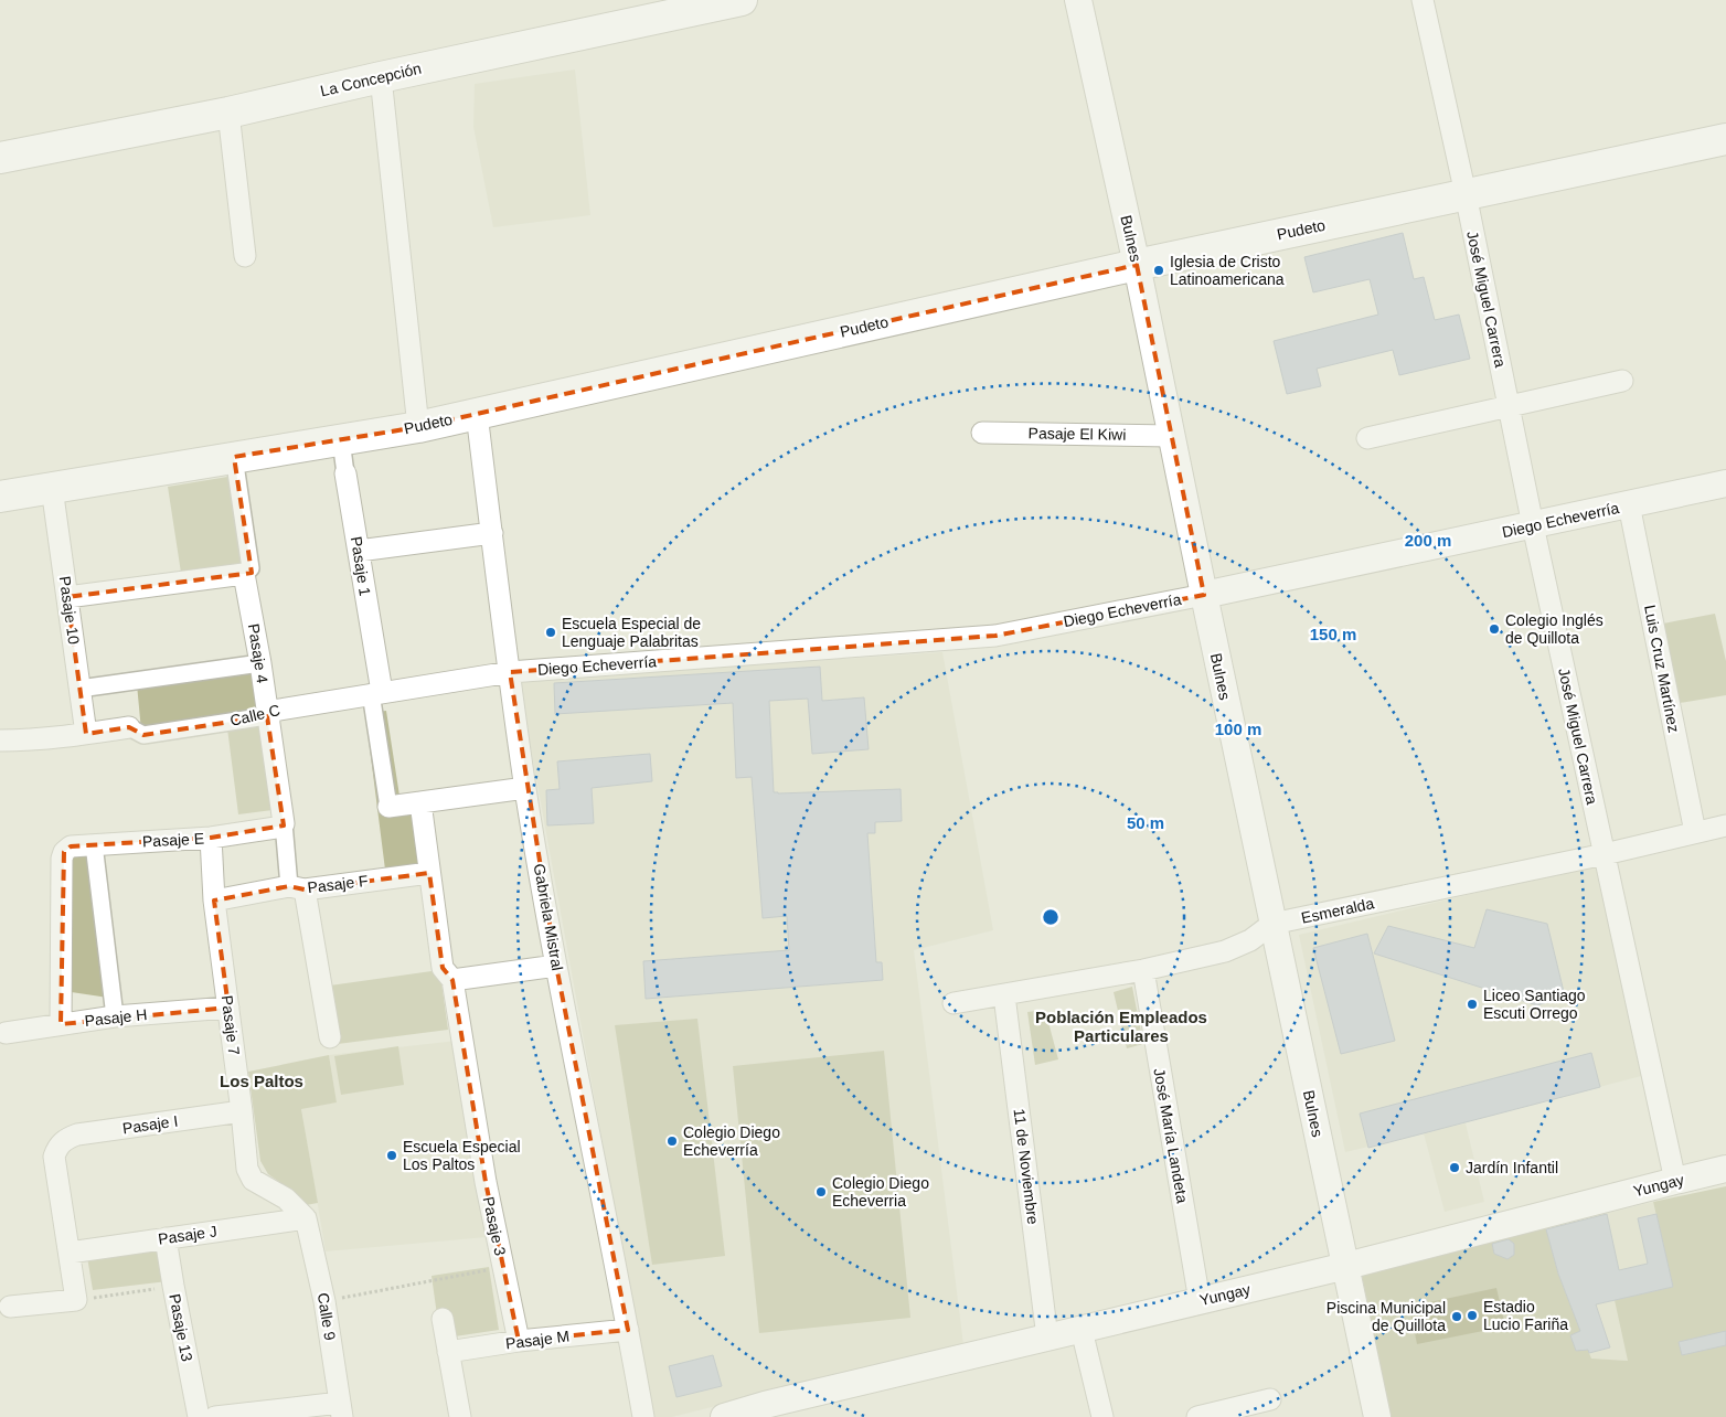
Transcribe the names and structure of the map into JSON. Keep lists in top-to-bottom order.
{
  "streets": {
    "main road": ["La Concepción", "Pudeto"],
    "street": [
      "Bulnes",
      "José Miguel Carrera",
      "Pasaje El Kiwi",
      "Diego Echeverría",
      "Pasaje 1",
      "Pasaje 10",
      "Pasaje 4",
      "Luis Cruz Martínez",
      "Calle C",
      "Pasaje E",
      "Pasaje F",
      "Esmeralda",
      "Gabriela Mistral",
      "Pasaje H",
      "Pasaje 7",
      "Pasaje I",
      "José María Landeta",
      "11 de Noviembre",
      "Yungay",
      "Pasaje 3",
      "Pasaje J",
      "Calle 9",
      "Pasaje 13",
      "Pasaje M"
    ]
  },
  "crossings": [
    ["Pudeto", "Bulnes"],
    ["Pudeto", "José Miguel Carrera"],
    ["Pudeto", "Pasaje 1"],
    ["Pudeto", "Pasaje 10"],
    ["Pudeto", "Pasaje 4"],
    ["Pudeto", "Gabriela Mistral"],
    ["Bulnes", "Pasaje El Kiwi"],
    ["Bulnes", "Diego Echeverría"],
    ["Bulnes", "Esmeralda"],
    ["Bulnes", "Yungay"],
    ["José Miguel Carrera", "Diego Echeverría"],
    ["José Miguel Carrera", "Esmeralda"],
    ["José Miguel Carrera", "Yungay"],
    ["Diego Echeverría", "Luis Cruz Martínez"],
    ["Diego Echeverría", "Calle C"],
    ["Diego Echeverría", "Gabriela Mistral"],
    ["Pasaje 1", "Calle C"],
    ["Pasaje 10", "Calle C"],
    ["Pasaje 4", "Calle C"],
    ["Pasaje 4", "Pasaje E"],
    ["Pasaje 4", "Pasaje F"],
    ["Luis Cruz Martínez", "Esmeralda"],
    ["Calle C", "Gabriela Mistral"],
    ["Pasaje E", "Pasaje H"],
    ["Pasaje E", "Pasaje 7"],
    ["Pasaje F", "Pasaje 7"],
    ["Pasaje F", "Pasaje 3"],
    ["Esmeralda", "José María Landeta"],
    ["Esmeralda", "11 de Noviembre"],
    ["Gabriela Mistral", "Pasaje M"],
    ["Pasaje H", "Pasaje 7"],
    ["Pasaje 7", "Pasaje I"],
    ["Pasaje 7", "Pasaje J"],
    ["Pasaje 7", "Calle 9"],
    ["Pasaje I", "Pasaje J"],
    ["José María Landeta", "Yungay"],
    ["11 de Noviembre", "Yungay"],
    ["Pasaje 3", "Pasaje M"],
    ["Pasaje J", "Calle 9"],
    ["Pasaje J", "Pasaje 13"]
  ],
  "districts": ["Población Empleados Particulares", "Los Paltos"],
  "places": [
    "Iglesia de Cristo Latinoamericana",
    "Colegio Inglés de Quillota",
    "Escuela Especial de Lenguaje Palabritas",
    "Liceo Santiago Escuti Orrego",
    "Colegio Diego Echeverría",
    "Escuela Especial Los Paltos",
    "Jardín Infantil",
    "Colegio Diego Echeverria",
    "Estadio Lucio Fariña",
    "Piscina Municipal de Quillota"
  ],
  "rings": [
    "200 m",
    "150 m",
    "100 m",
    "50 m"
  ]
}
